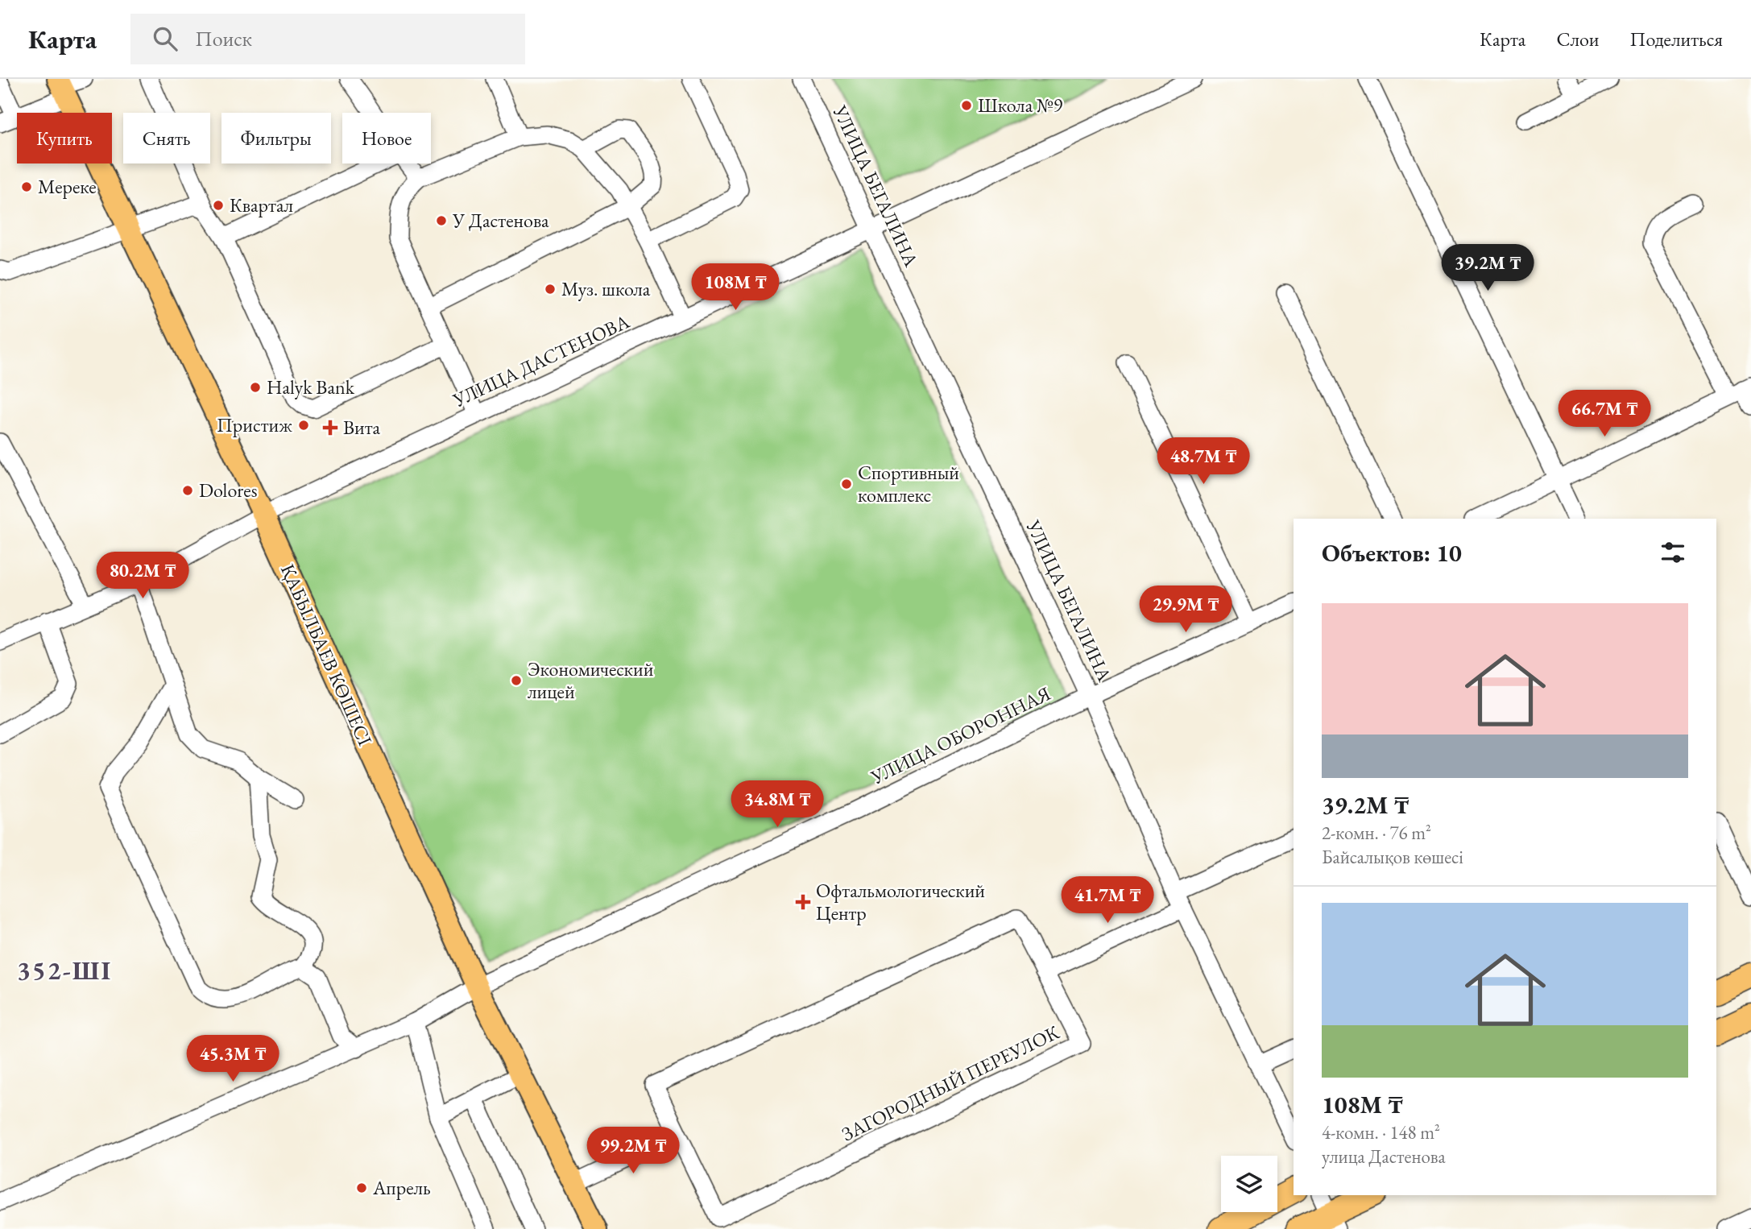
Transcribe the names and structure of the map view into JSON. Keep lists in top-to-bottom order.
{
  "streets": {
    "main road": ["ҚАБЫЛБАЕВ КӨШЕСІ"],
    "street": [
      "УЛИЦА БЕГАЛИНА",
      "УЛИЦА ДАСТЕНОВА",
      "УЛИЦА ОБОРОННАЯ",
      "ЗАГОРОДНЫЙ ПЕРЕУЛОК"
    ]
  },
  "crossings": [
    ["УЛИЦА БЕГАЛИНА", "УЛИЦА ДАСТЕНОВА"],
    ["УЛИЦА БЕГАЛИНА", "УЛИЦА ОБОРОННАЯ"],
    ["УЛИЦА ДАСТЕНОВА", "ҚАБЫЛБАЕВ КӨШЕСІ"],
    ["ҚАБЫЛБАЕВ КӨШЕСІ", "УЛИЦА ОБОРОННАЯ"]
  ],
  "districts": ["352-ШІ"],
  "places": {
    "other": [
      "Школа №9",
      "Мереке",
      "Квартал",
      "У Дастенова",
      "Муз. школа",
      "Halyk Bank",
      "Пристиж",
      "Спортивный комплекс",
      "Dolores",
      "Экономический лицей",
      "Апрель"
    ],
    "health": ["Вита", "Офтальмологический Центр"]
  },
  "page": {
    "header": "Карта",
    "search": "Поиск",
    "nav": ["Карта", "Слои", "Поделиться"],
    "chip": [
      "Купить",
      "Снять",
      "Фильтры",
      "Новое"
    ],
    "price": [
      "39.2M ₸",
      "108M ₸",
      "66.7M ₸",
      "48.7M ₸",
      "80.2M ₸",
      "29.9M ₸",
      "34.8M ₸",
      "41.7M ₸",
      "45.3M ₸",
      "99.2M ₸"
    ],
    "heading": "Объектов: 10",
    "list": [
      {
        "name": "39.2M ₸",
        "note": "2-комн. · 76 m² · Байсалықов көшесі"
      },
      {
        "name": "108M ₸",
        "note": "4-комн. · 148 m² · улица Дастенова"
      }
    ]
  }
}
